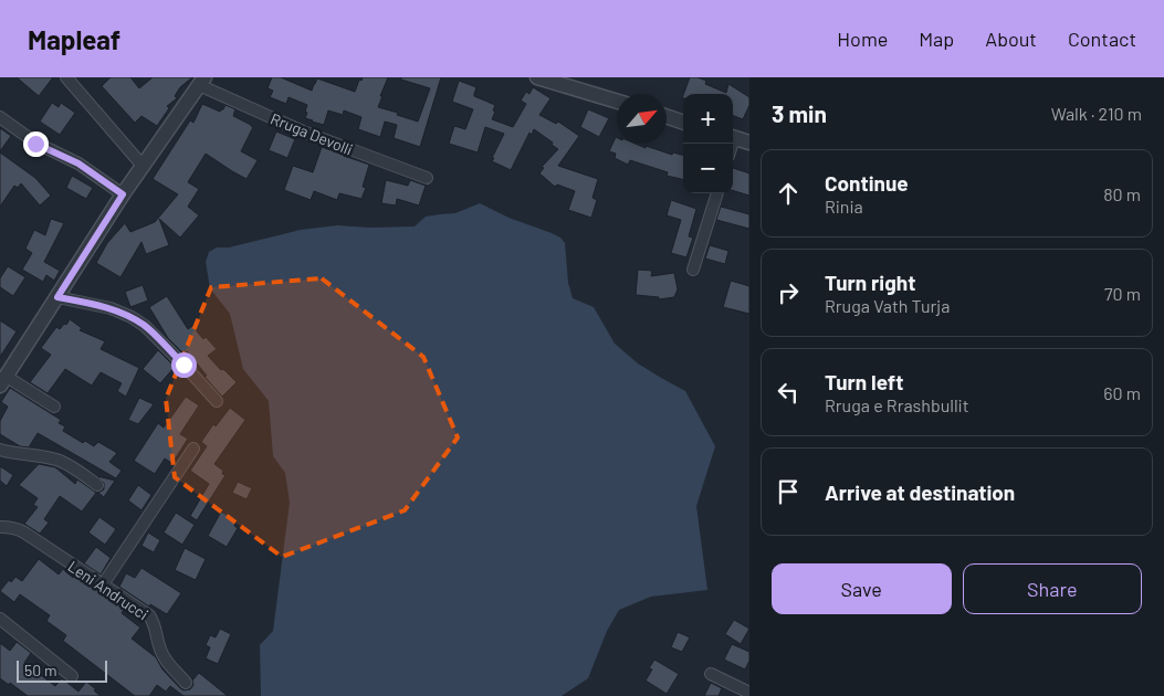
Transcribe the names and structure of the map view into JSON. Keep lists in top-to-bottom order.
{
  "streets": {
    "street": ["Rruga Devolli", "Leni Andrucci"]
  },
  "scale_bar": "50 m",
  "north": "top right",
  "page": {
    "header": "Mapleaf",
    "nav": [
      "Home",
      "Map",
      "About",
      "Contact"
    ],
    "heading": ["3 min", "Walk · 210 m"],
    "map_buttons": ["+", "−"],
    "list": [
      ["Continue", "Rinia", "80 m"],
      ["Turn right", "Rruga Vath Turja", "70 m"],
      ["Turn left", "Rruga e Rrashbullit", "60 m"],
      "Arrive at destination"
    ],
    "buttons": ["Save", "Share"],
    "scale": "50 m"
  }
}
